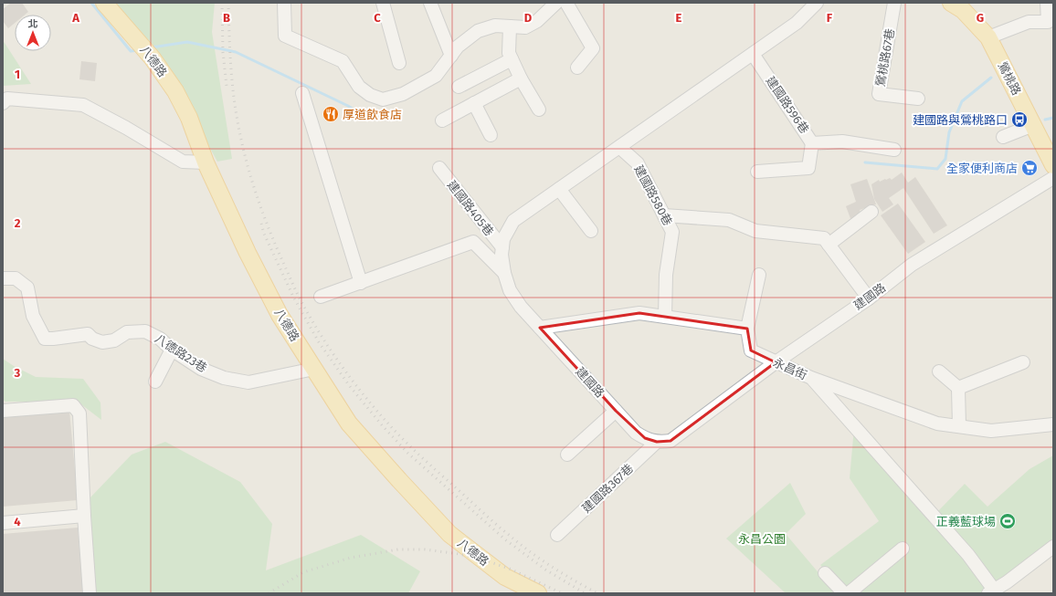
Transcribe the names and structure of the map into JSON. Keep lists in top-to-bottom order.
{
  "streets": {
    "main road": ["八德路", "鶯桃路"],
    "street": [
      "鶯桃路67巷",
      "建國路596巷",
      "建國路580巷",
      "建國路405巷",
      "建國路",
      "八德路23巷",
      "永昌街",
      "建國路367巷"
    ]
  },
  "crossings": [
    ["八德路", "八德路23巷"],
    ["建國路596巷", "建國路"],
    ["建國路580巷", "建國路"],
    ["建國路405巷", "建國路"],
    ["建國路", "永昌街"],
    ["建國路", "建國路367巷"]
  ],
  "parks": ["永昌公園"],
  "places": {
    "restaurant": ["厚道飲食店"],
    "bus stop": ["建國路與鶯桃路口"],
    "supermarket": ["全家便利商店"],
    "sports": ["正義藍球場"]
  },
  "north": "top",
  "grid": {
    "columns": [
      "A",
      "B",
      "C",
      "D",
      "E",
      "F",
      "G"
    ],
    "rows": [
      "1",
      "2",
      "3",
      "4"
    ]
  }
}
